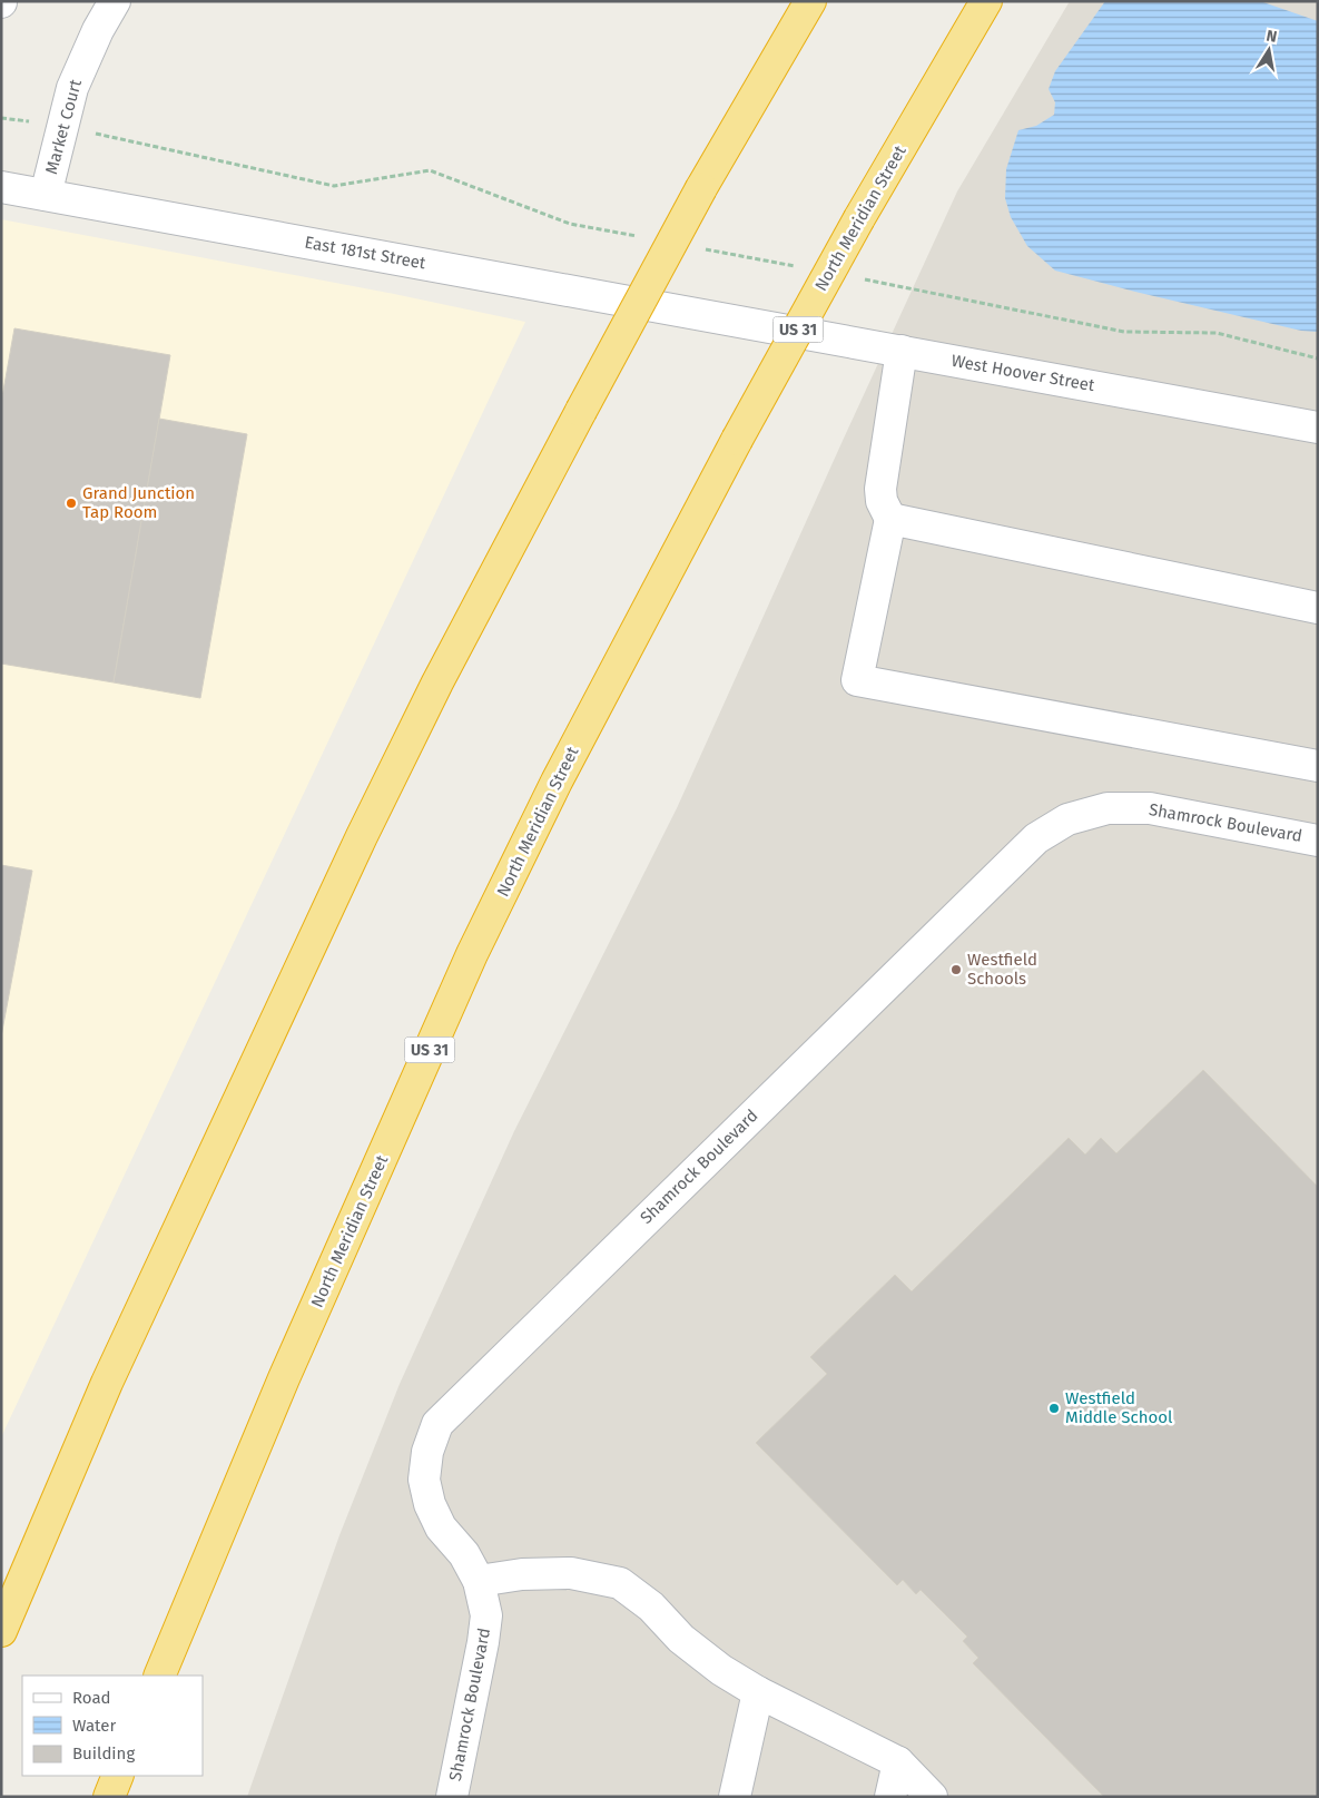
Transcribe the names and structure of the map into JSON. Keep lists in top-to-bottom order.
{
  "streets": {
    "highway": ["North Meridian Street", "US 31"],
    "street": [
      "Market Court",
      "East 181st Street",
      "West Hoover Street",
      "Shamrock Boulevard"
    ]
  },
  "crossings": [
    ["Market Court", "East 181st Street"],
    ["East 181st Street", "West Hoover Street"]
  ],
  "places": ["Grand Junction Tap Room", "Westfield Schools", "Westfield Middle School"],
  "legend": ["Road", "Water", "Building"],
  "north": "top"
}
